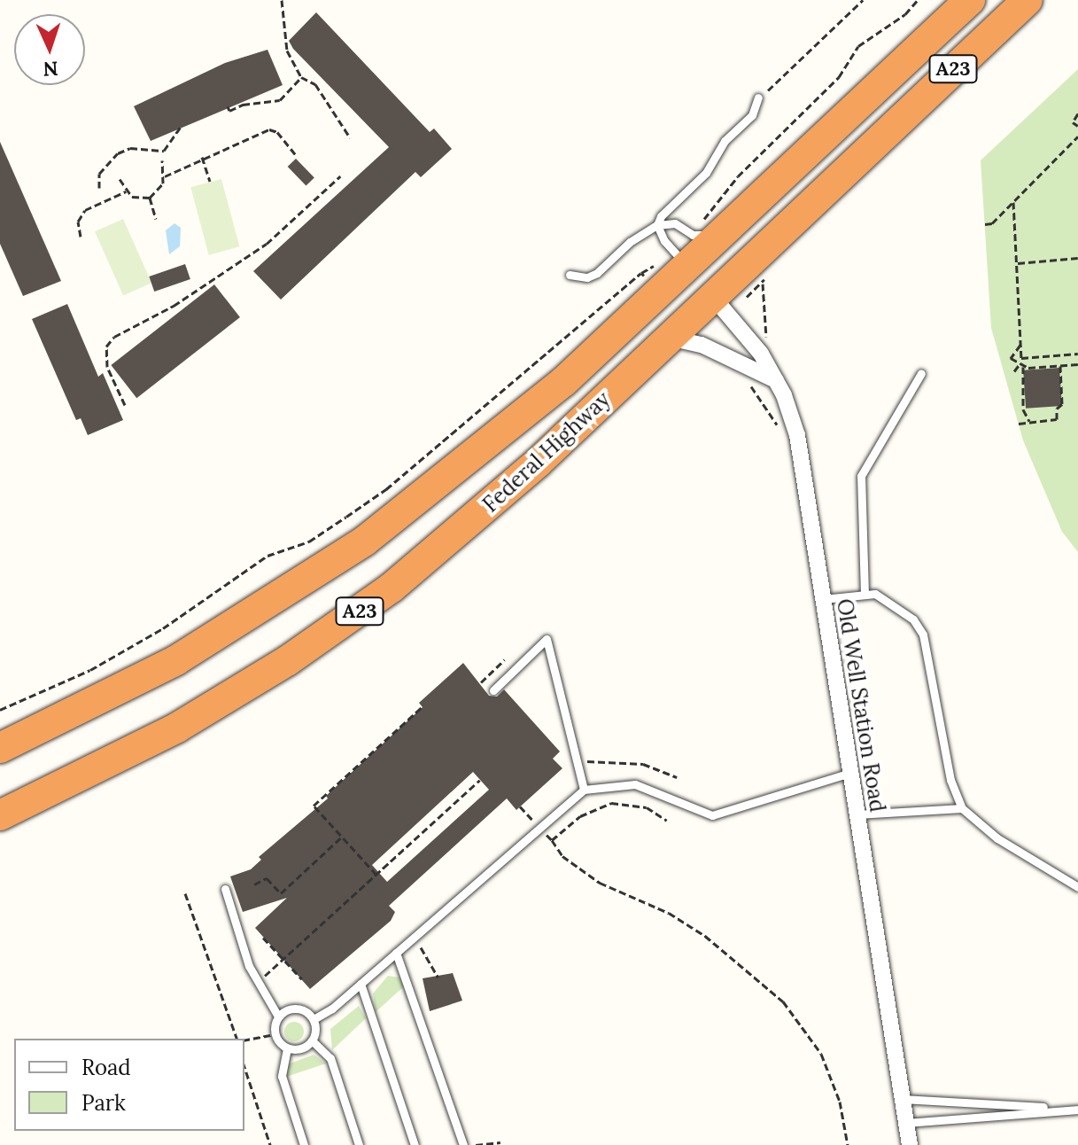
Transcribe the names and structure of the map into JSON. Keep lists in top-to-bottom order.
{
  "streets": {
    "highway": ["A23", "Federal Highway"],
    "street": ["Old Well Station Road"]
  },
  "crossings": [
    ["Federal Highway", "Old Well Station Road"]
  ],
  "legend": ["Road", "Park"],
  "north": "bottom"
}
